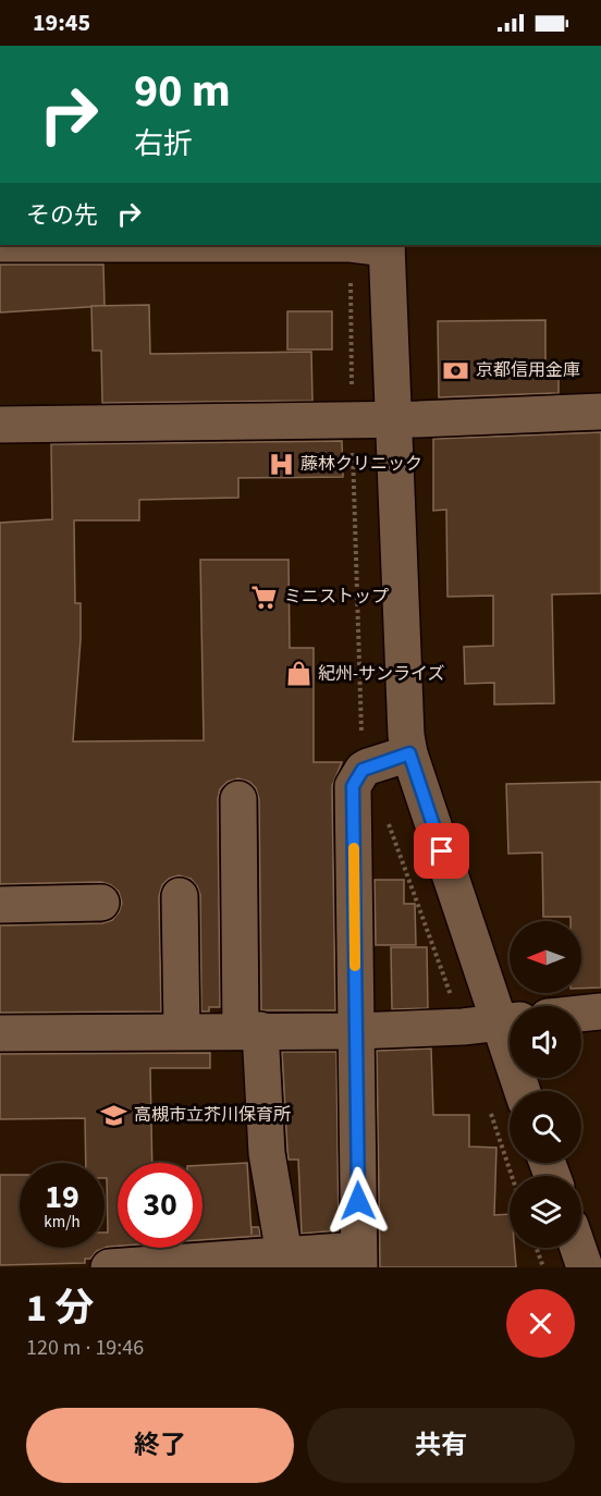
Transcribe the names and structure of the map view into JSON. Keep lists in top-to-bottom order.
{
  "places": {
    "bank": ["京都信用金庫"],
    "hospital": ["藤林クリニック"],
    "supermarket": ["ミニストップ"],
    "shop": ["紀州-サンライズ"],
    "school or university": ["高槻市立芥川保育所"]
  },
  "north": "left",
  "page": {
    "status": "19:45",
    "turn": ["90 m", "右折"],
    "then": "その先",
    "speed": "19 km/h",
    "limit": "30",
    "heading": ["1 分", "120 m · 19:46"],
    "buttons": ["終了", "共有"]
  }
}
